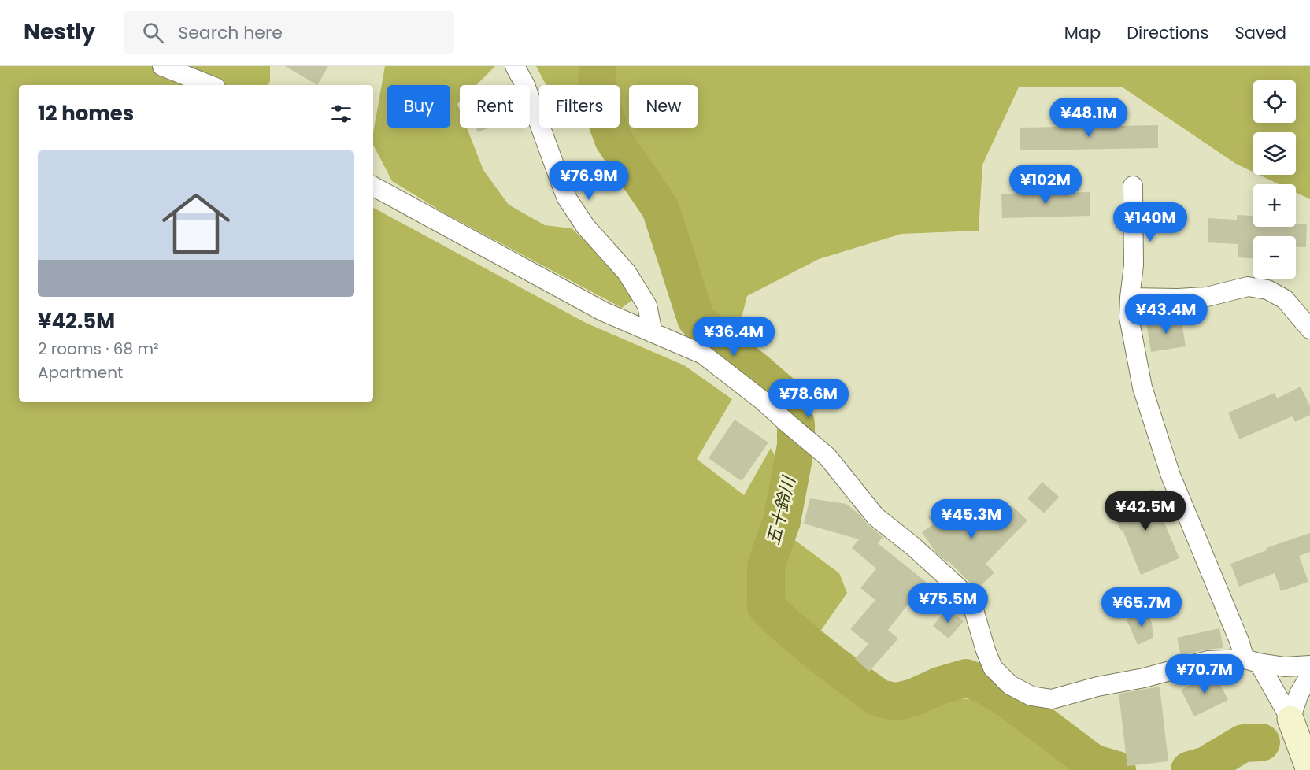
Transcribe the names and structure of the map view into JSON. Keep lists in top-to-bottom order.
{
  "water": ["五十鈴川"],
  "page": {
    "header": "Nestly",
    "search": "Search here",
    "nav": ["Map", "Directions", "Saved"],
    "map_buttons": ["+", "−"],
    "chip": [
      "Buy",
      "Rent",
      "Filters",
      "New"
    ],
    "heading": "12 homes",
    "price": [
      "¥48.1M",
      "¥76.9M",
      "¥102M",
      "¥140M",
      "¥43.4M",
      "¥36.4M",
      "¥78.6M",
      "¥42.5M",
      "¥45.3M",
      "¥75.5M",
      "¥65.7M",
      "¥70.7M"
    ],
    "list": [
      {
        "name": "¥42.5M",
        "note": "2 rooms · 68 m² · Apartment"
      }
    ]
  }
}
